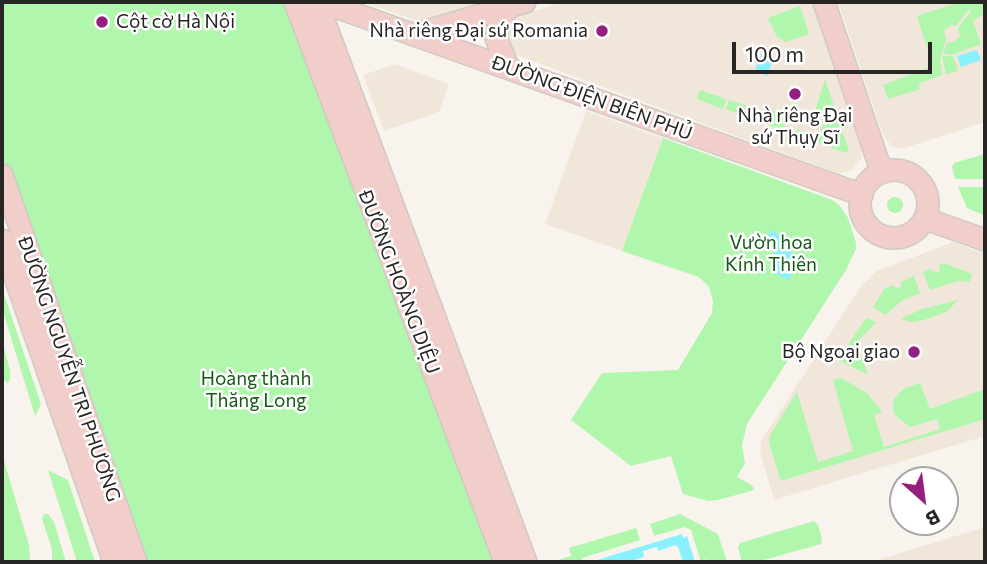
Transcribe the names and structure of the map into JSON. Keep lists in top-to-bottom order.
{
  "streets": {
    "street": ["ĐƯỜNG ĐIỆN BIÊN PHỦ", "ĐƯỜNG HOÀNG DIỆU", "ĐƯỜNG NGUYỄN TRI PHƯƠNG"]
  },
  "crossings": [
    ["ĐƯỜNG ĐIỆN BIÊN PHỦ", "ĐƯỜNG HOÀNG DIỆU"]
  ],
  "parks": ["Vườn hoa Kính Thiên", "Hoàng thành Thăng Long"],
  "places": [
    "Cột cờ Hà Nội",
    "Nhà riêng Đại sứ Romania",
    "Nhà riêng Đại sứ Thụy Sĩ",
    "Bộ Ngoại giao"
  ],
  "scale_bar": "100 m",
  "north": "bottom right"
}
